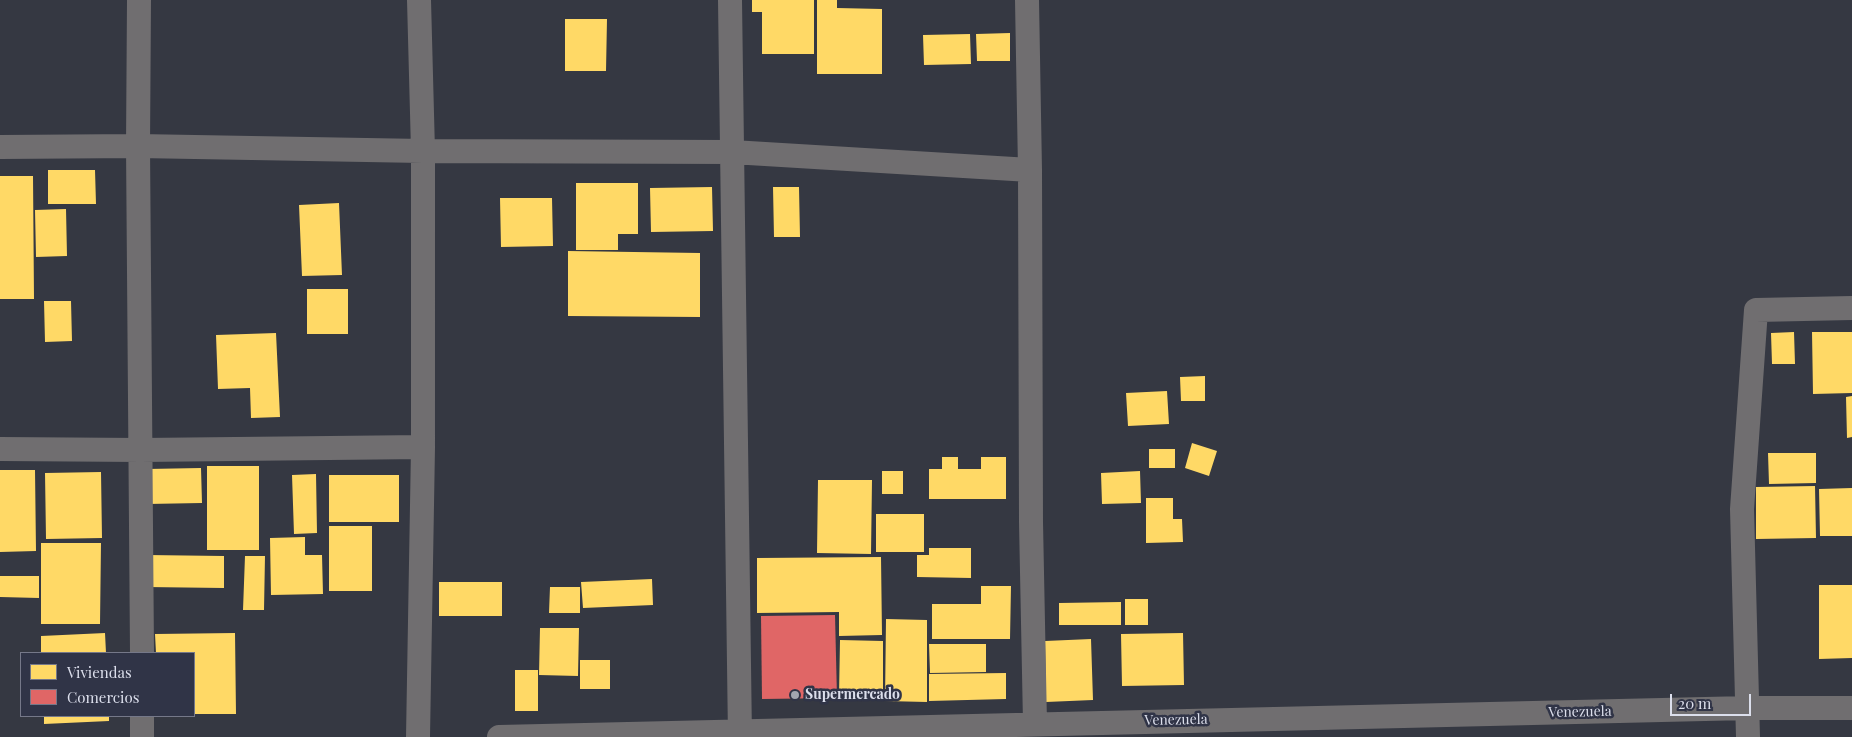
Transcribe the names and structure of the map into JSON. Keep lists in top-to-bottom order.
{
  "streets": {
    "street": ["Venezuela"]
  },
  "places": ["Supermercado"],
  "legend": ["Viviendas", "Comercios"],
  "scale_bar": "20 m"
}
